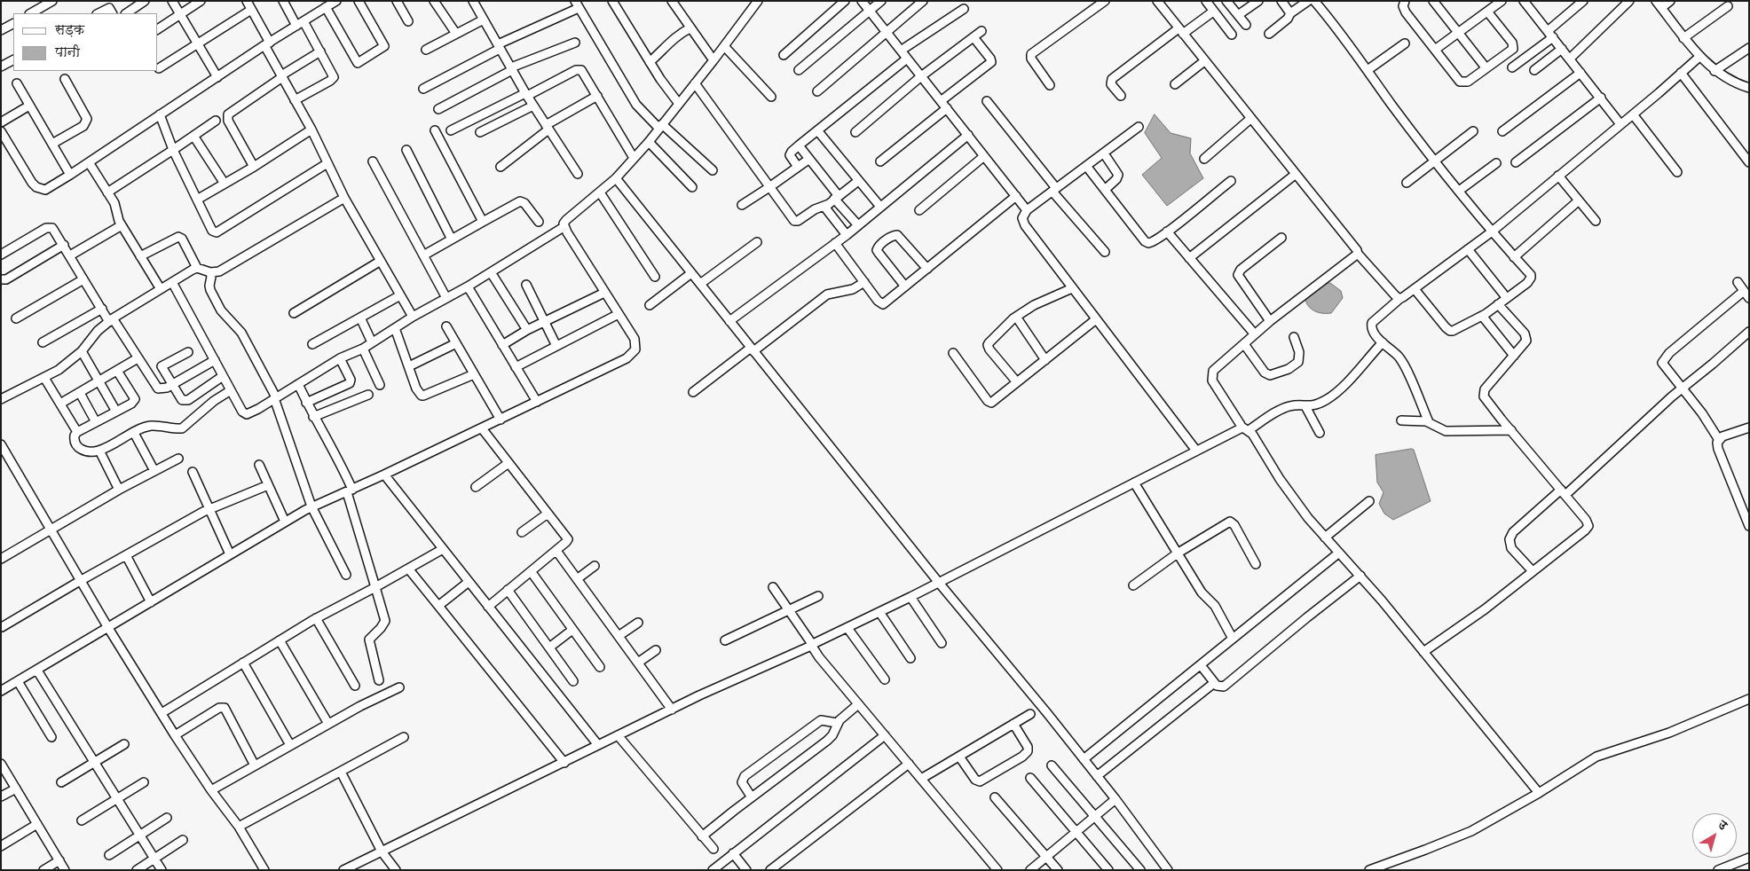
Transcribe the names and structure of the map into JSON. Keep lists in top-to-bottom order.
{
  "legend": ["सड़क", "पानी"],
  "north": "top right"
}
